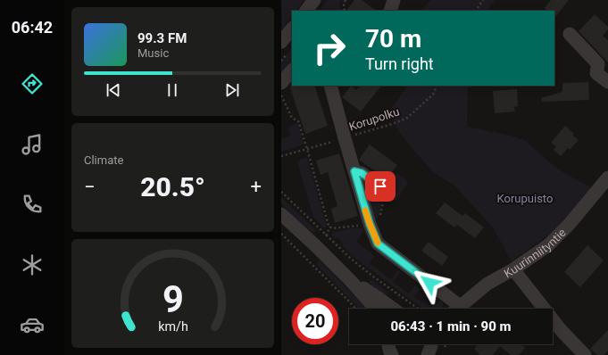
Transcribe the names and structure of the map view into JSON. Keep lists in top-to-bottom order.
{
  "streets": {
    "street": ["Kuurinniityntie"],
    "path": ["Korupolku"]
  },
  "parks": ["Korupuisto"],
  "page": {
    "tabs": "06:42",
    "turn": ["70 m", "Turn right"],
    "song": ["99.3 FM", "Music"],
    "tile": "Climate",
    "heat": ["−", "20.5°", "+"],
    "limit": "20",
    "trip": "06:43 · 1 min · 90 m",
    "gauge": ["9", "km/h"]
  }
}
